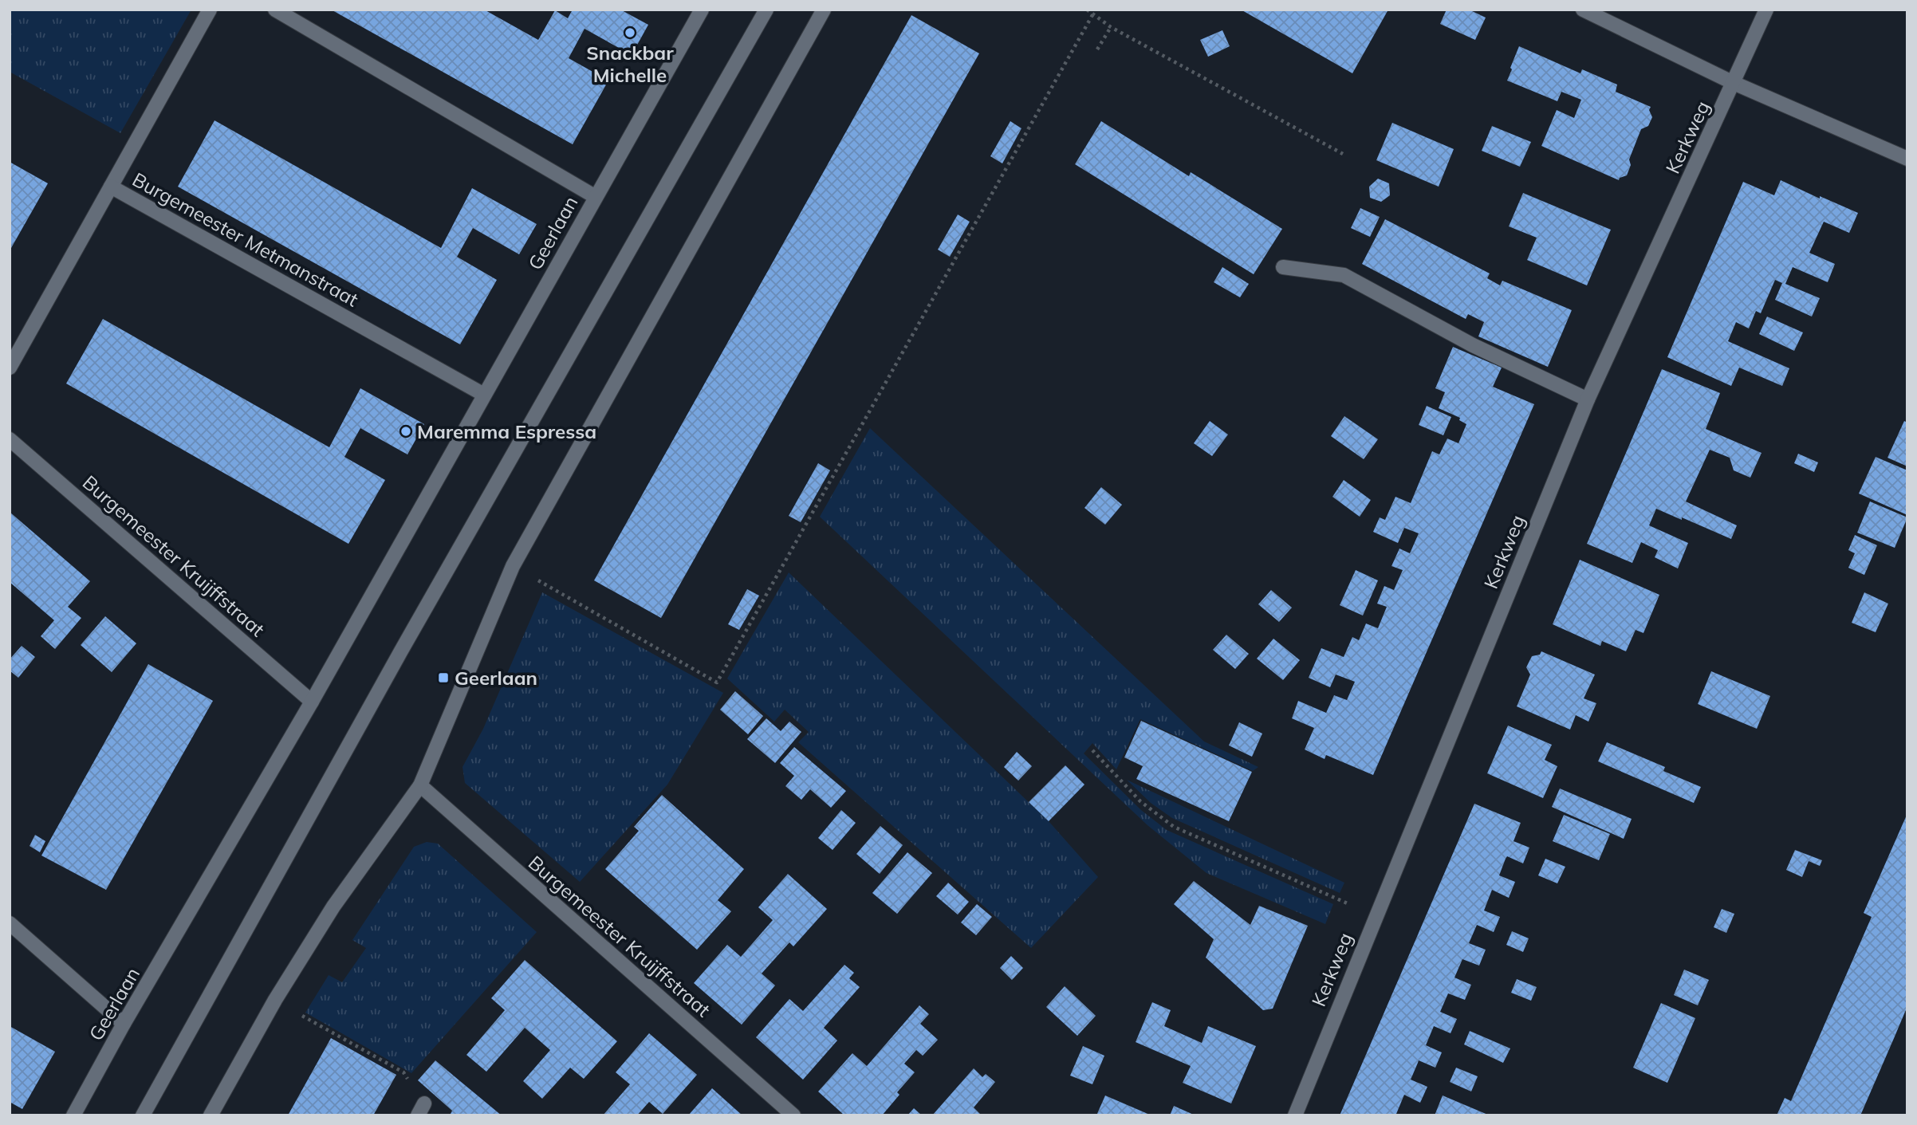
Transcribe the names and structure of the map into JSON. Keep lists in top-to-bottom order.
{
  "streets": {
    "street": [
      "Kerkweg",
      "Geerlaan",
      "Burgemeester Metmanstraat",
      "Burgemeester Kruijffstraat"
    ]
  },
  "crossings": [
    ["Geerlaan", "Burgemeester Metmanstraat"],
    ["Geerlaan", "Burgemeester Kruijffstraat"]
  ],
  "places": {
    "other": ["Snackbar Michelle", "Maremma Espressa"],
    "transit": ["Geerlaan"]
  }
}
